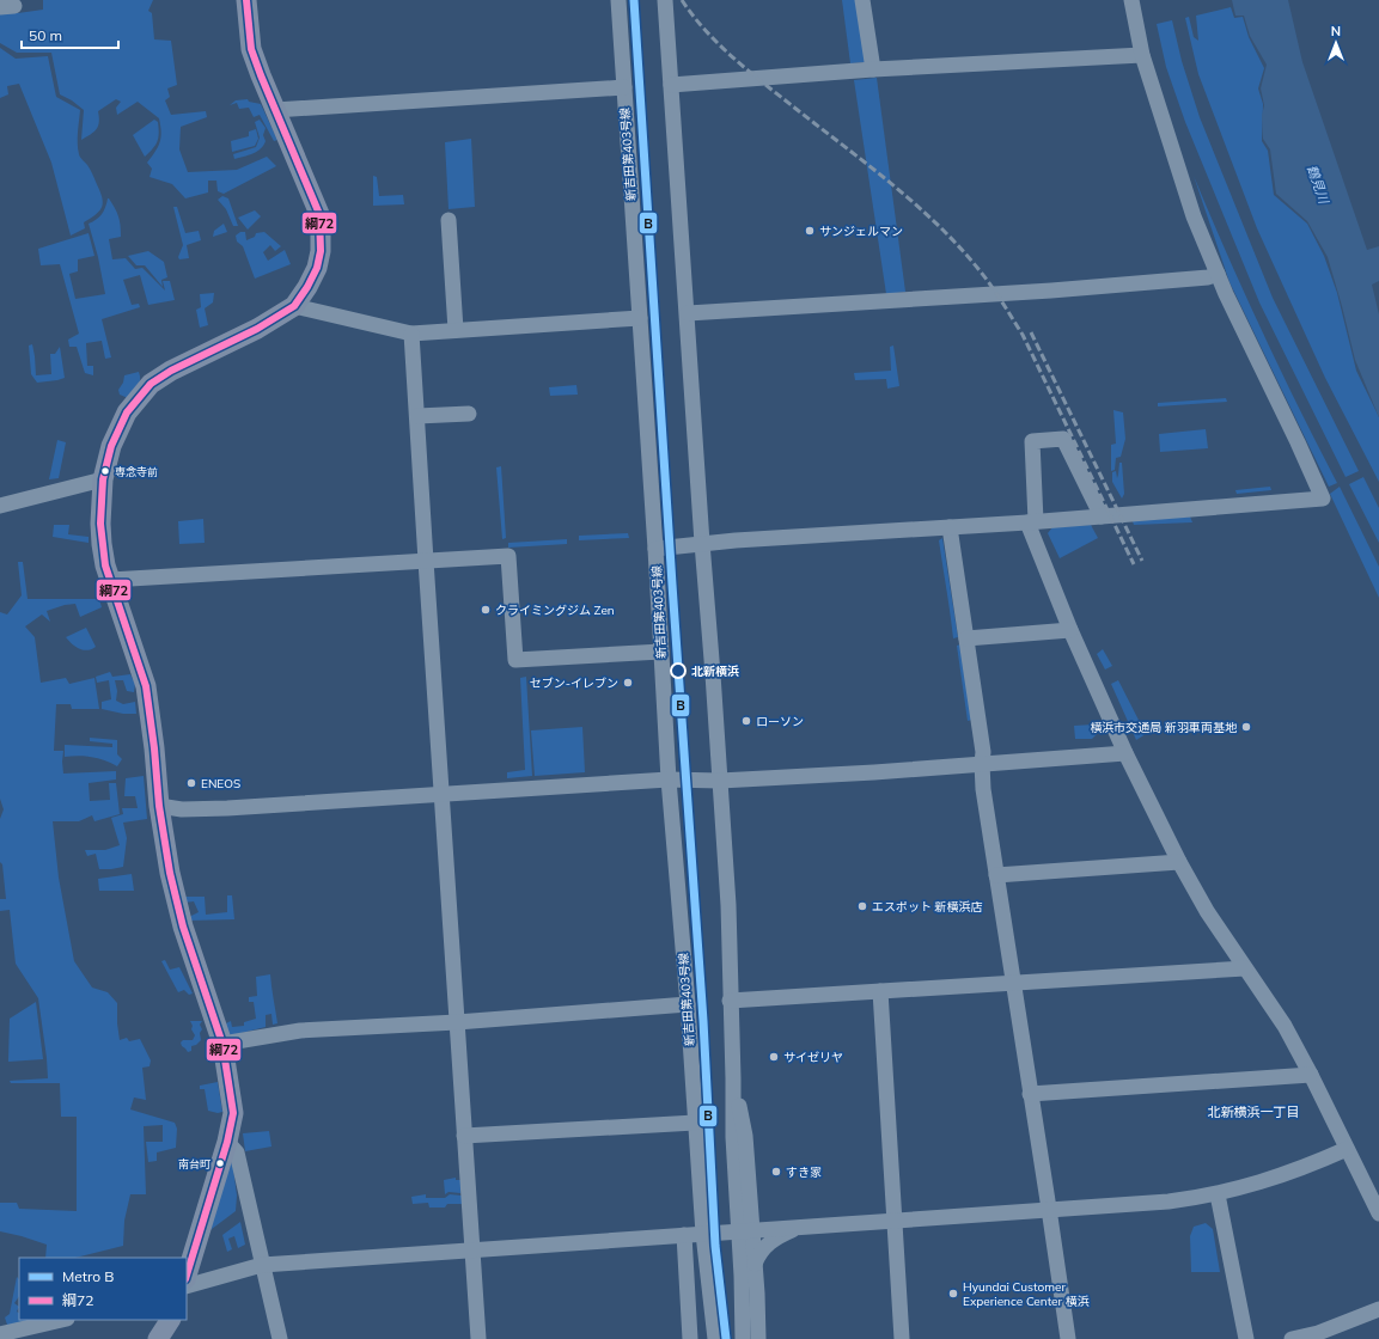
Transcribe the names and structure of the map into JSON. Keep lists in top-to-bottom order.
{
  "streets": {
    "street": ["新吉田第403号線"]
  },
  "districts": ["北新横浜一丁目"],
  "water": ["鶴見川"],
  "places": [
    "サンジェルマン",
    "専念寺前",
    "クライミングジム Zen",
    "北新横浜",
    "セブン-イレブン",
    "ローソン",
    "横浜市交通局 新羽車両基地",
    "ENEOS",
    "エスポット 新横浜店",
    "サイゼリヤ",
    "南台町",
    "すき家",
    "Hyundai Customer Experience Center 横浜"
  ],
  "lines": ["metro line B", "transit line 綱72"],
  "legend": ["Metro B", "綱72"],
  "scale_bar": "50 m",
  "north": "top"
}
